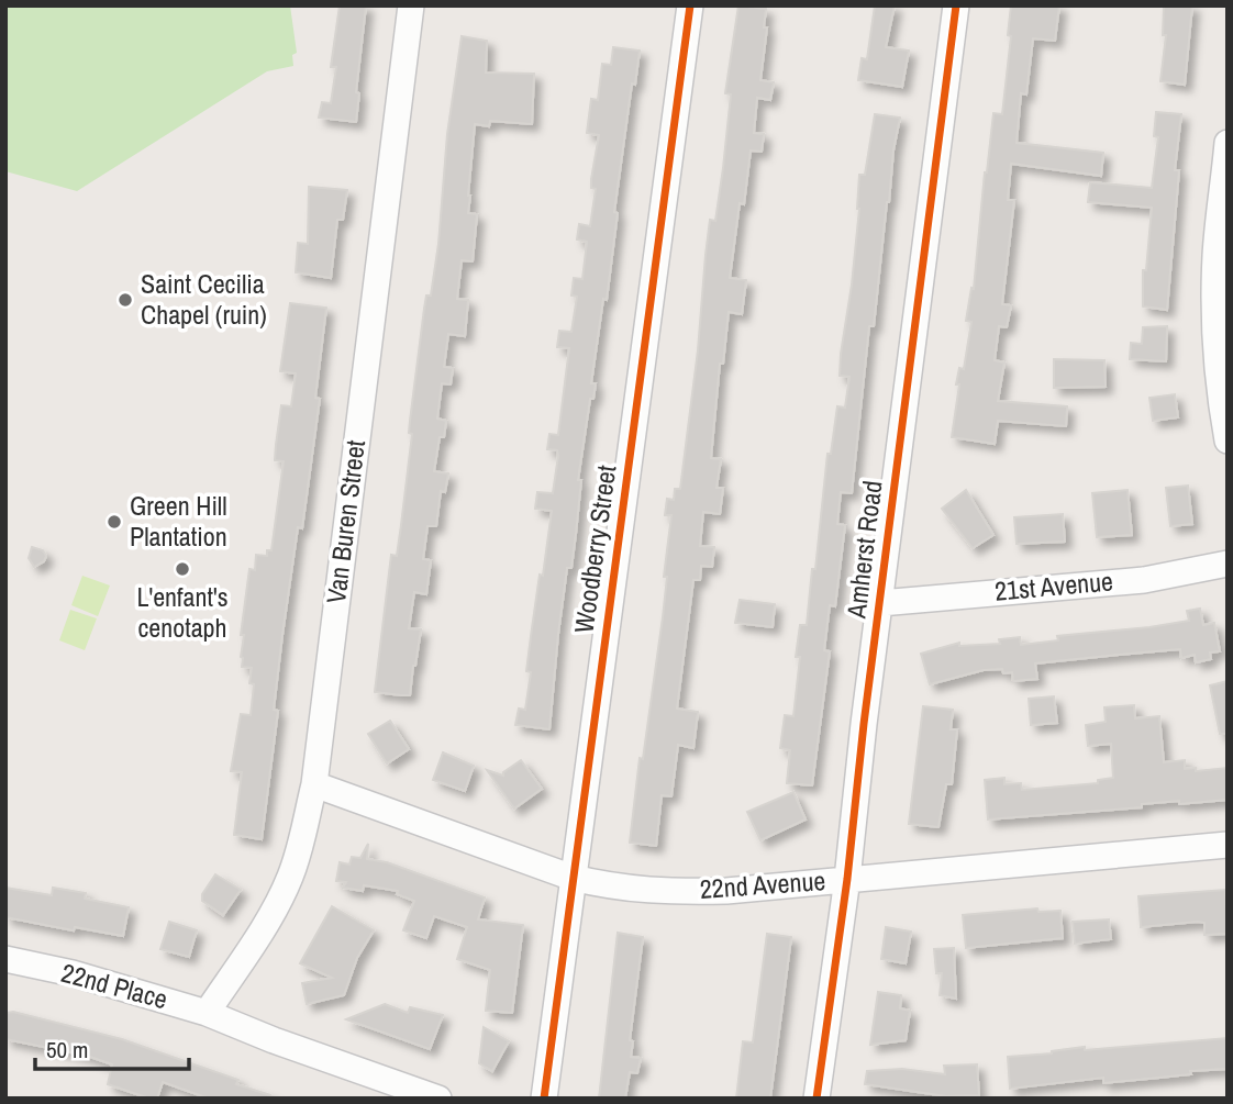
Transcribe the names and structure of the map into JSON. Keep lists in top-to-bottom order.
{
  "streets": {
    "street": [
      "Van Buren Street",
      "Woodberry Street",
      "Amherst Road",
      "21st Avenue",
      "22nd Avenue",
      "22nd Place"
    ]
  },
  "crossings": [
    ["Van Buren Street", "22nd Avenue"],
    ["Van Buren Street", "22nd Place"],
    ["Woodberry Street", "22nd Avenue"],
    ["Amherst Road", "21st Avenue"],
    ["Amherst Road", "22nd Avenue"]
  ],
  "places": ["Saint Cecilia Chapel (ruin)", "Green Hill Plantation", "L'enfant's cenotaph"],
  "scale_bar": "50 m"
}
